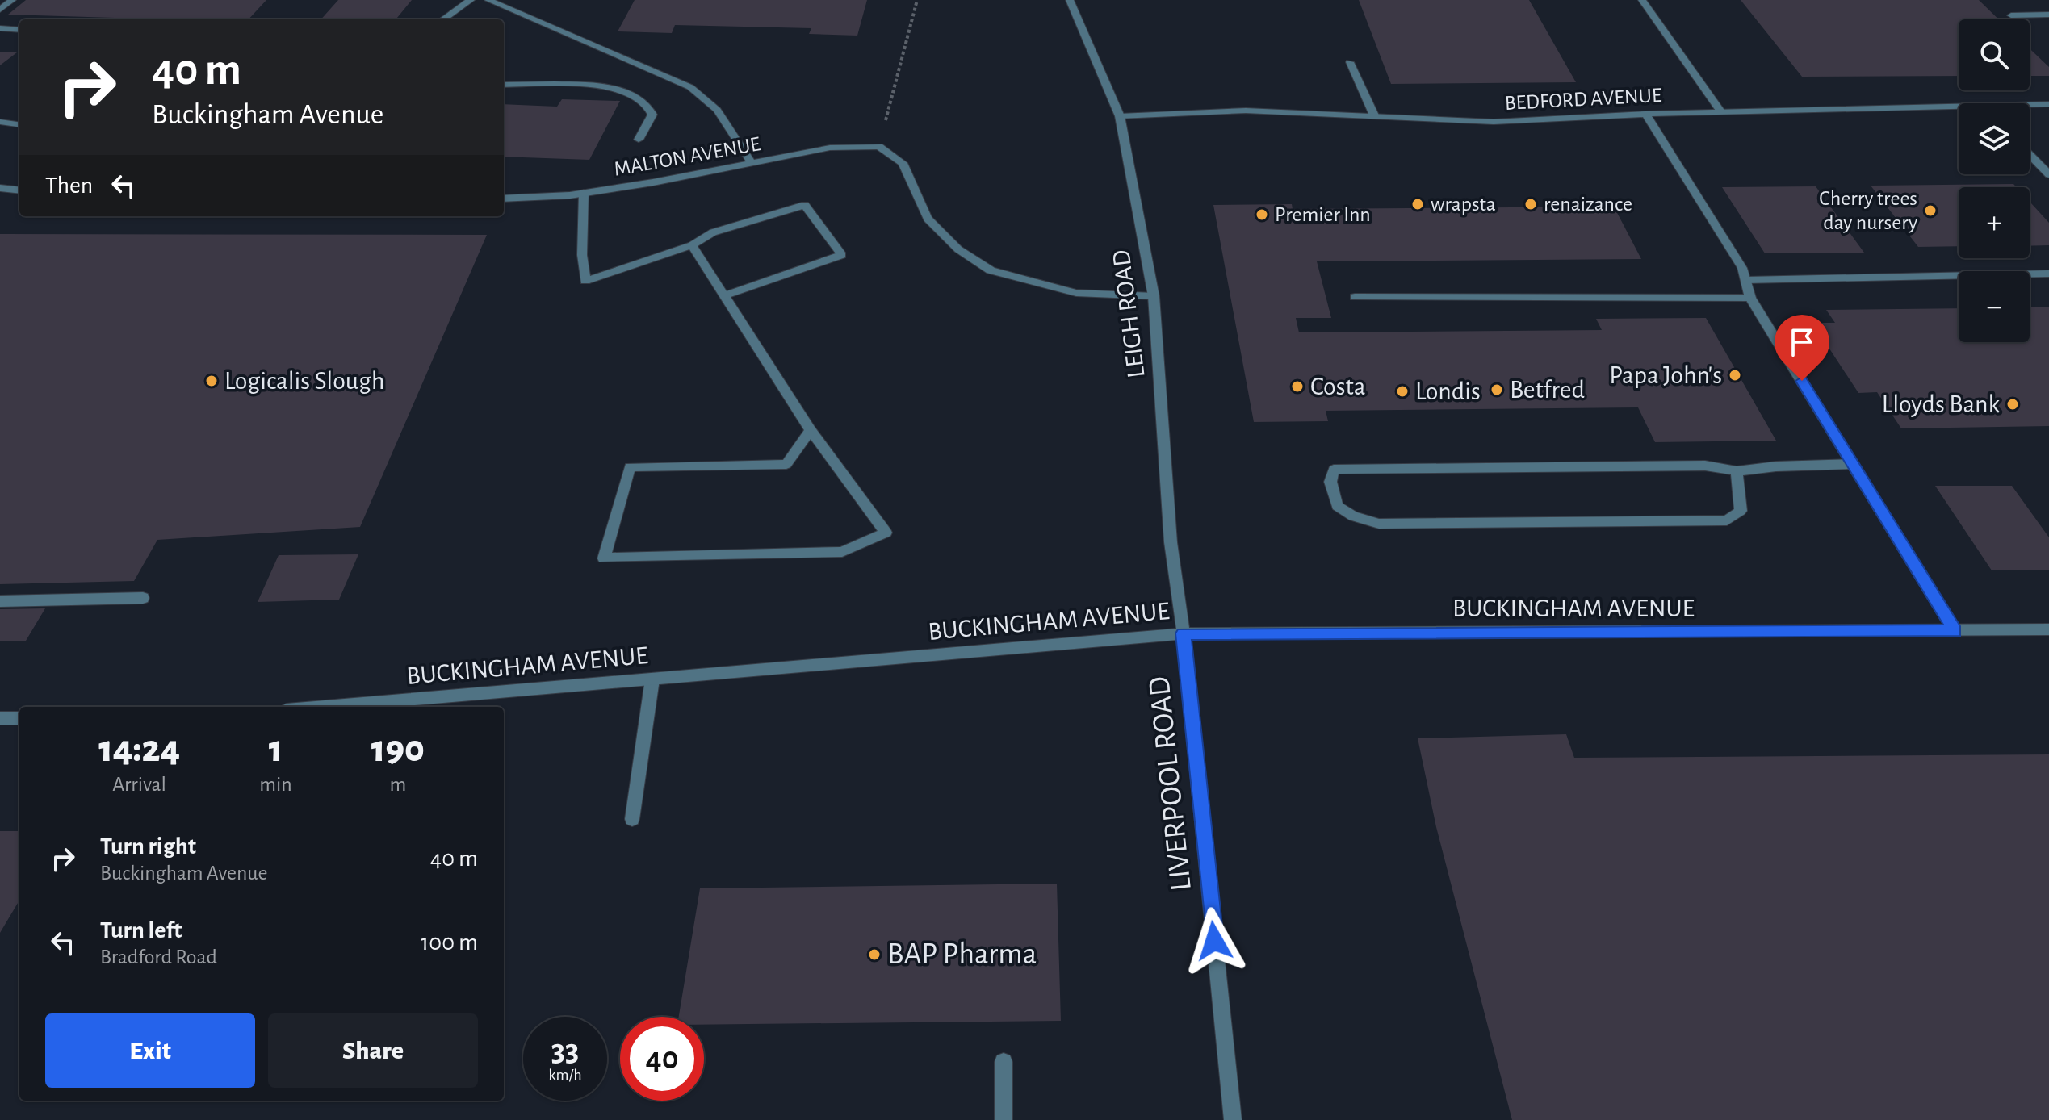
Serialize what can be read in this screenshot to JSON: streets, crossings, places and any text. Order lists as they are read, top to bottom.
{
  "streets": {
    "street": [
      "BEDFORD AVENUE",
      "MALTON AVENUE",
      "LEIGH ROAD",
      "BUCKINGHAM AVENUE",
      "LIVERPOOL ROAD"
    ]
  },
  "crossings": [
    ["BEDFORD AVENUE", "LEIGH ROAD"],
    ["LEIGH ROAD", "BUCKINGHAM AVENUE"],
    ["LEIGH ROAD", "LIVERPOOL ROAD"],
    ["BUCKINGHAM AVENUE", "LIVERPOOL ROAD"]
  ],
  "places": [
    "wrapsta",
    "renaizance",
    "Cherry trees day nursery",
    "Premier Inn",
    "Papa John's",
    "Logicalis Slough",
    "Costa",
    "Betfred",
    "Londis",
    "Lloyds Bank",
    "BAP Pharma"
  ],
  "page": {
    "map_buttons": ["+", "−"],
    "turn": ["40 m", "Buckingham Avenue"],
    "then": "Then",
    "eta": [
      "14:24",
      "Arrival",
      "1",
      "min",
      "190",
      "m"
    ],
    "list": [
      {
        "name": "Turn right",
        "note": "Buckingham Avenue",
        "value": "40 m"
      },
      {
        "name": "Turn left",
        "note": "Bradford Road",
        "value": "100 m"
      }
    ],
    "buttons": ["Exit", "Share"],
    "speed": "33 km/h",
    "limit": "40"
  }
}
